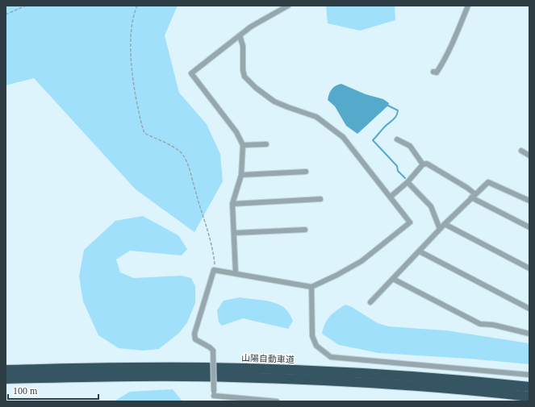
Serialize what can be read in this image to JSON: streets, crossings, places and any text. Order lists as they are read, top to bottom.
{
  "streets": {
    "highway": ["山陽自動車道"]
  },
  "scale_bar": "100 m"
}
